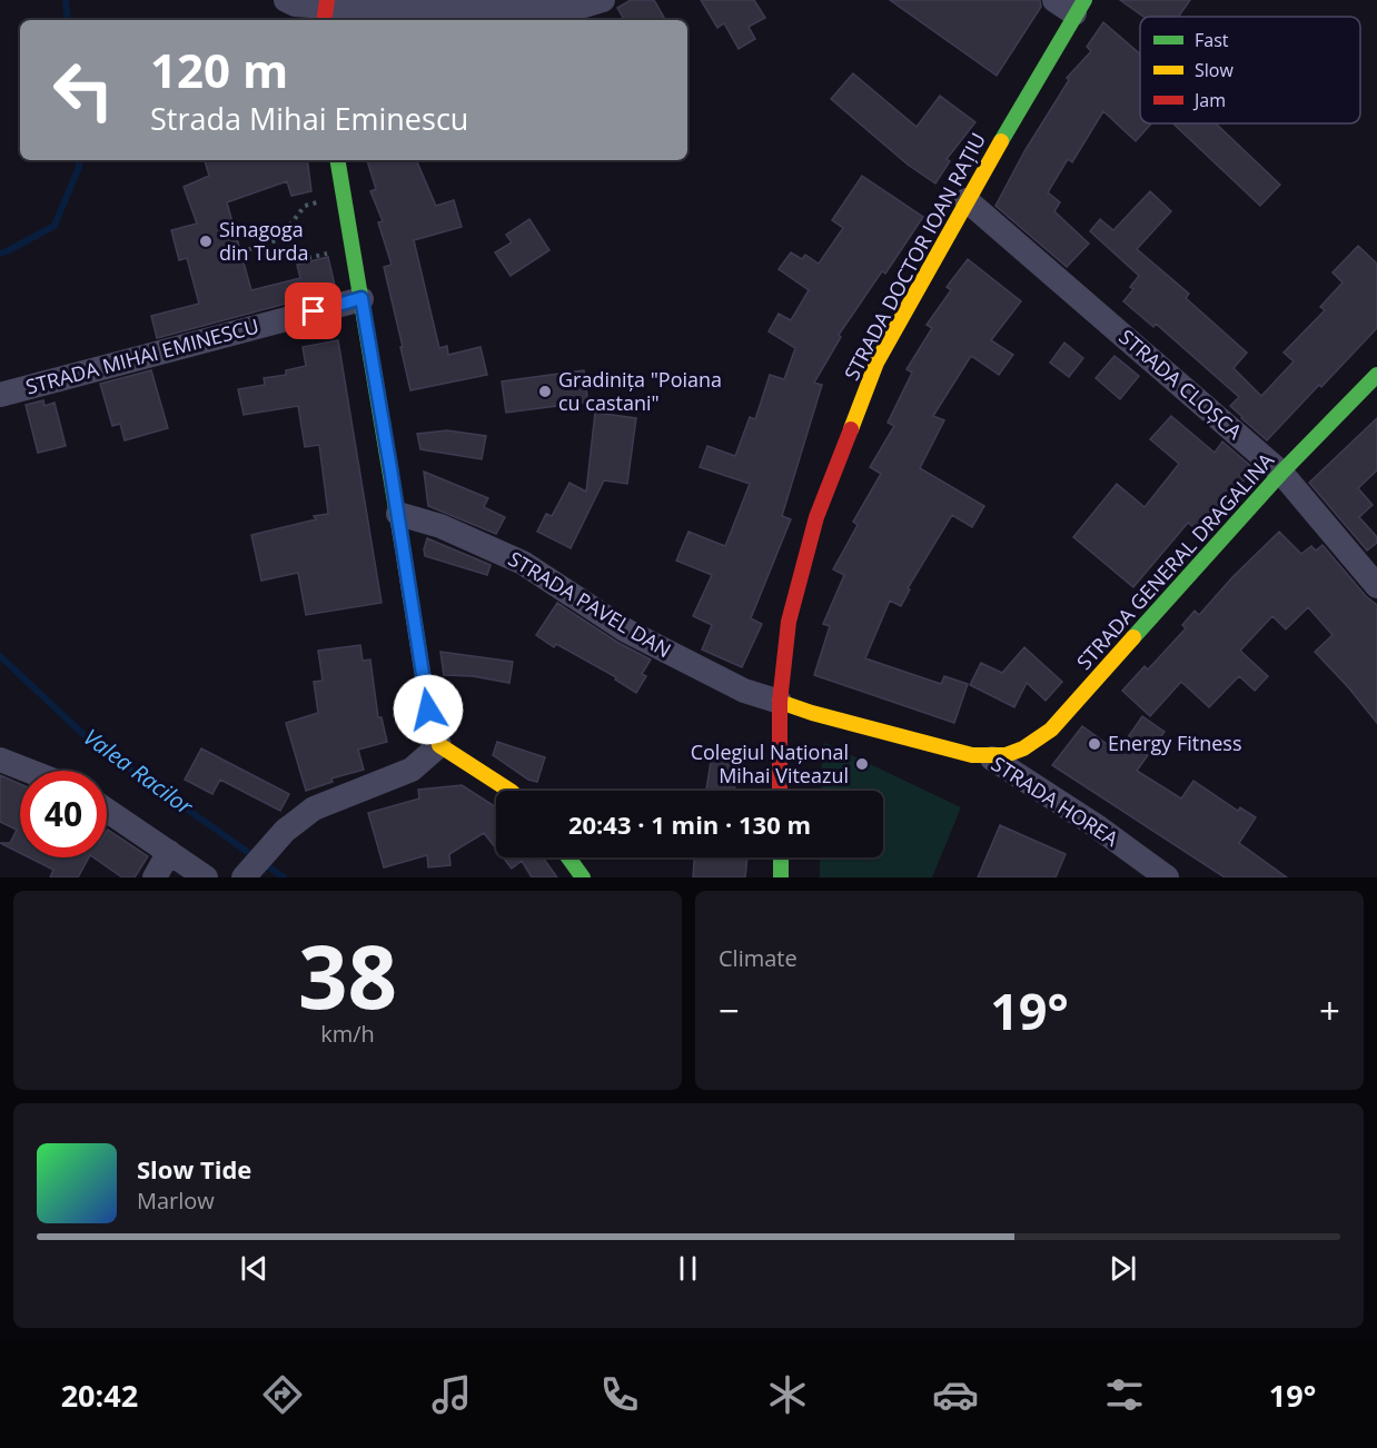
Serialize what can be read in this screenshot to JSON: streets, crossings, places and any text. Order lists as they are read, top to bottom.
{
  "streets": {
    "main road": ["STRADA DOCTOR IOAN RAȚIU", "STRADA GENERAL DRAGALINA", "STRADA HOREA"],
    "street": ["STRADA MIHAI EMINESCU", "STRADA CLOȘCA", "STRADA PAVEL DAN"]
  },
  "crossings": [
    ["STRADA DOCTOR IOAN RAȚIU", "STRADA CLOȘCA"],
    ["STRADA DOCTOR IOAN RAȚIU", "STRADA PAVEL DAN"],
    ["STRADA DOCTOR IOAN RAȚIU", "STRADA HOREA"],
    ["STRADA CLOȘCA", "STRADA GENERAL DRAGALINA"],
    ["STRADA GENERAL DRAGALINA", "STRADA HOREA"],
    ["STRADA PAVEL DAN", "STRADA HOREA"]
  ],
  "water": ["Valea Racilor"],
  "places": [
    "Sinagoga din Turda",
    "Gradinița \"Poiana cu castani\"",
    "Energy Fitness",
    "Colegiul Național Mihai Viteazul"
  ],
  "legend": ["Fast", "Slow", "Jam"],
  "page": {
    "turn": ["120 m", "Strada Mihai Eminescu"],
    "limit": "40",
    "trip": "20:43 · 1 min · 130 m",
    "tile": [
      ["38", "km/h"],
      "Climate"
    ],
    "heat": ["−", "19°", "+"],
    "song": ["Slow Tide", "Marlow"],
    "tabs": ["20:42", "19°"]
  }
}
